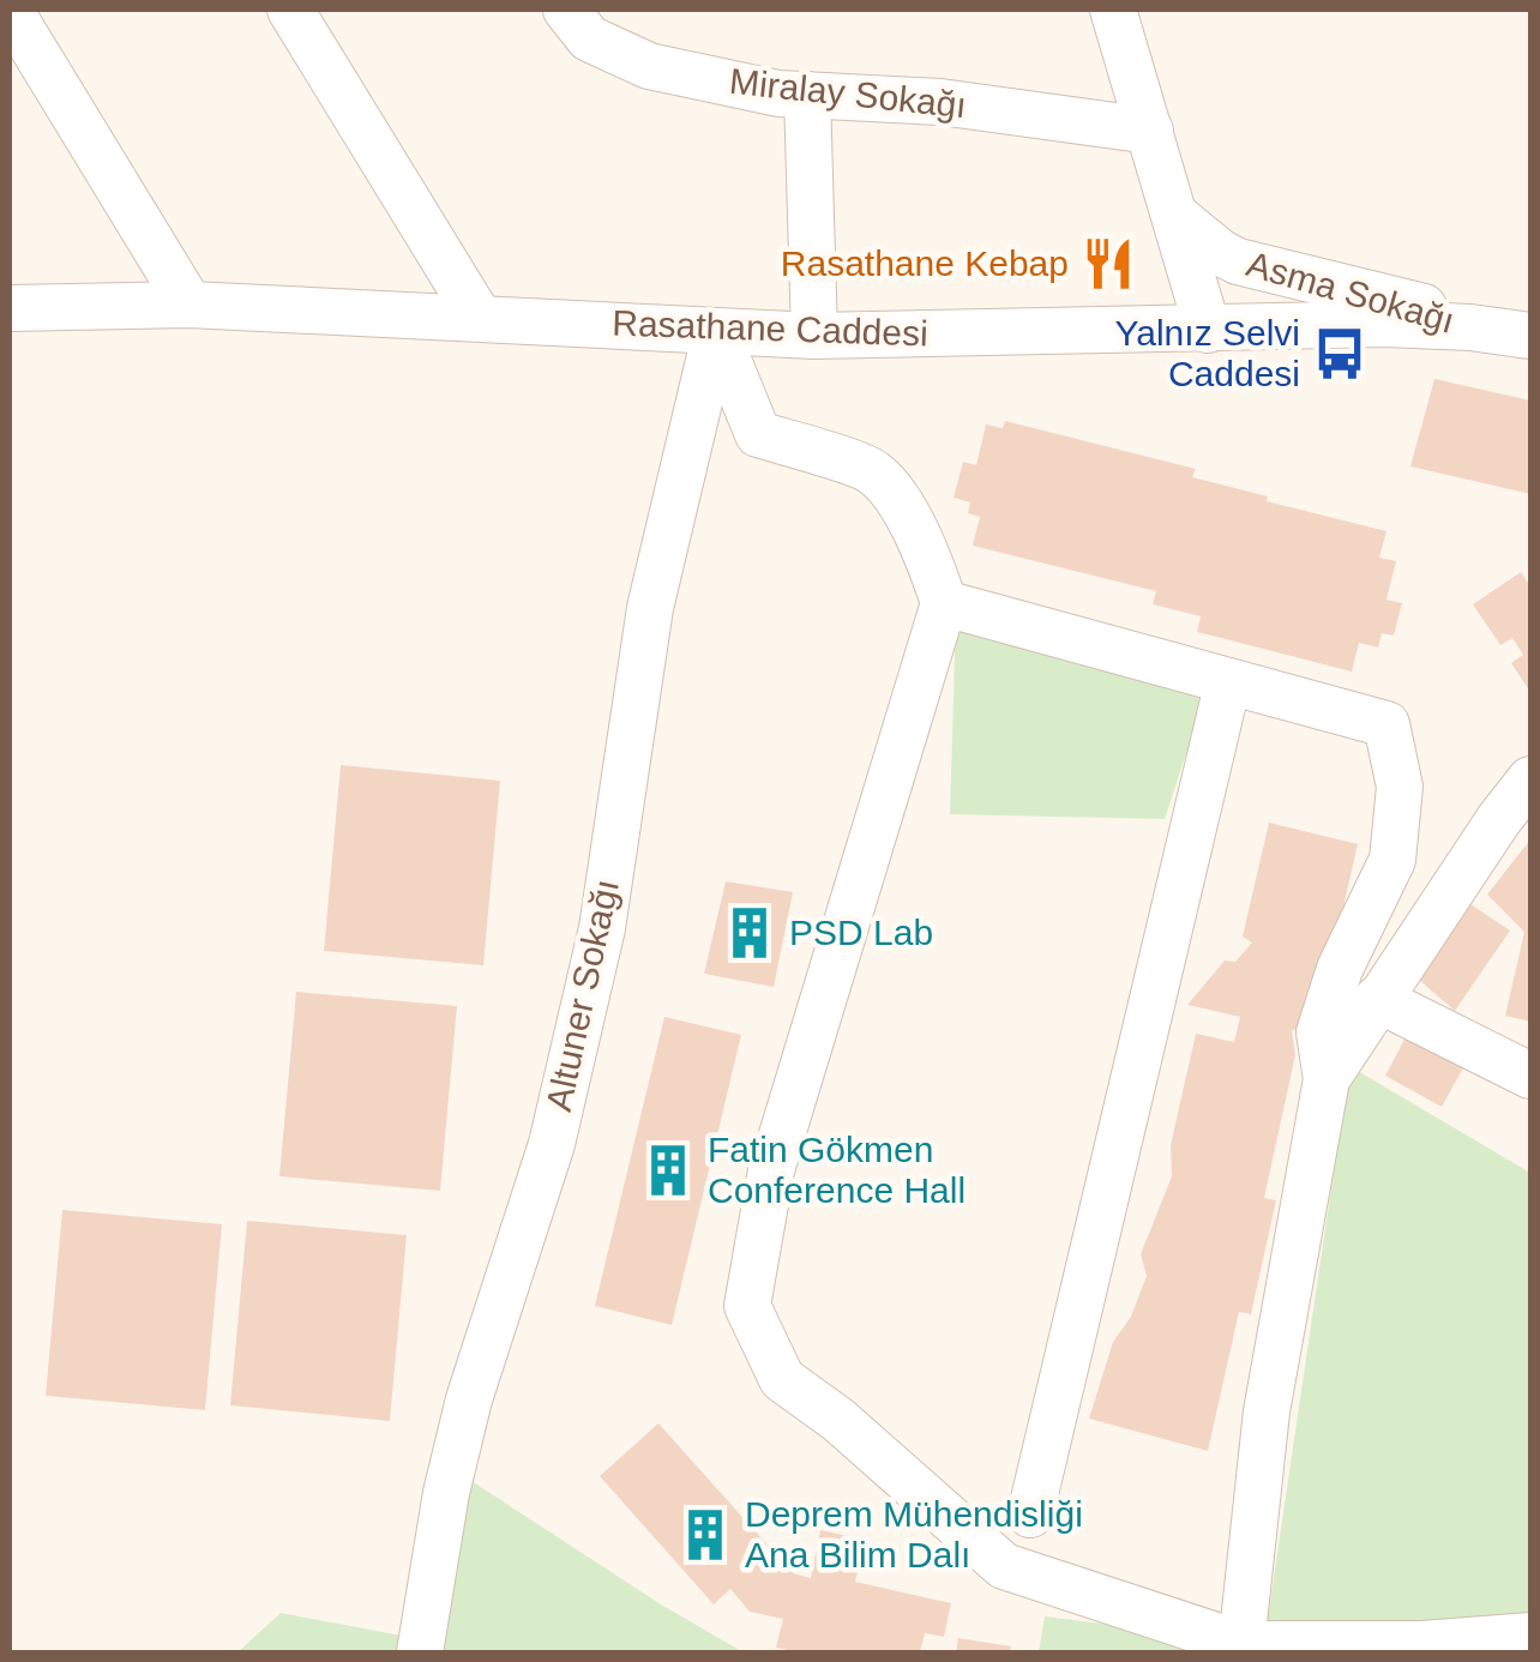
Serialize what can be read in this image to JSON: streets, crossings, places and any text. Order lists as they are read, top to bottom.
{
  "streets": {
    "street": [
      "Miralay Sokağı",
      "Asma Sokağı",
      "Rasathane Caddesi",
      "Altuner Sokağı"
    ]
  },
  "crossings": [
    ["Miralay Sokağı", "Asma Sokağı"],
    ["Asma Sokağı", "Rasathane Caddesi"],
    ["Rasathane Caddesi", "Altuner Sokağı"]
  ],
  "places": {
    "restaurant": ["Rasathane Kebap"],
    "bus stop": ["Yalnız Selvi Caddesi"],
    "building": ["PSD Lab", "Fatin Gökmen Conference Hall", "Deprem Mühendisliği Ana Bilim Dalı"]
  }
}
